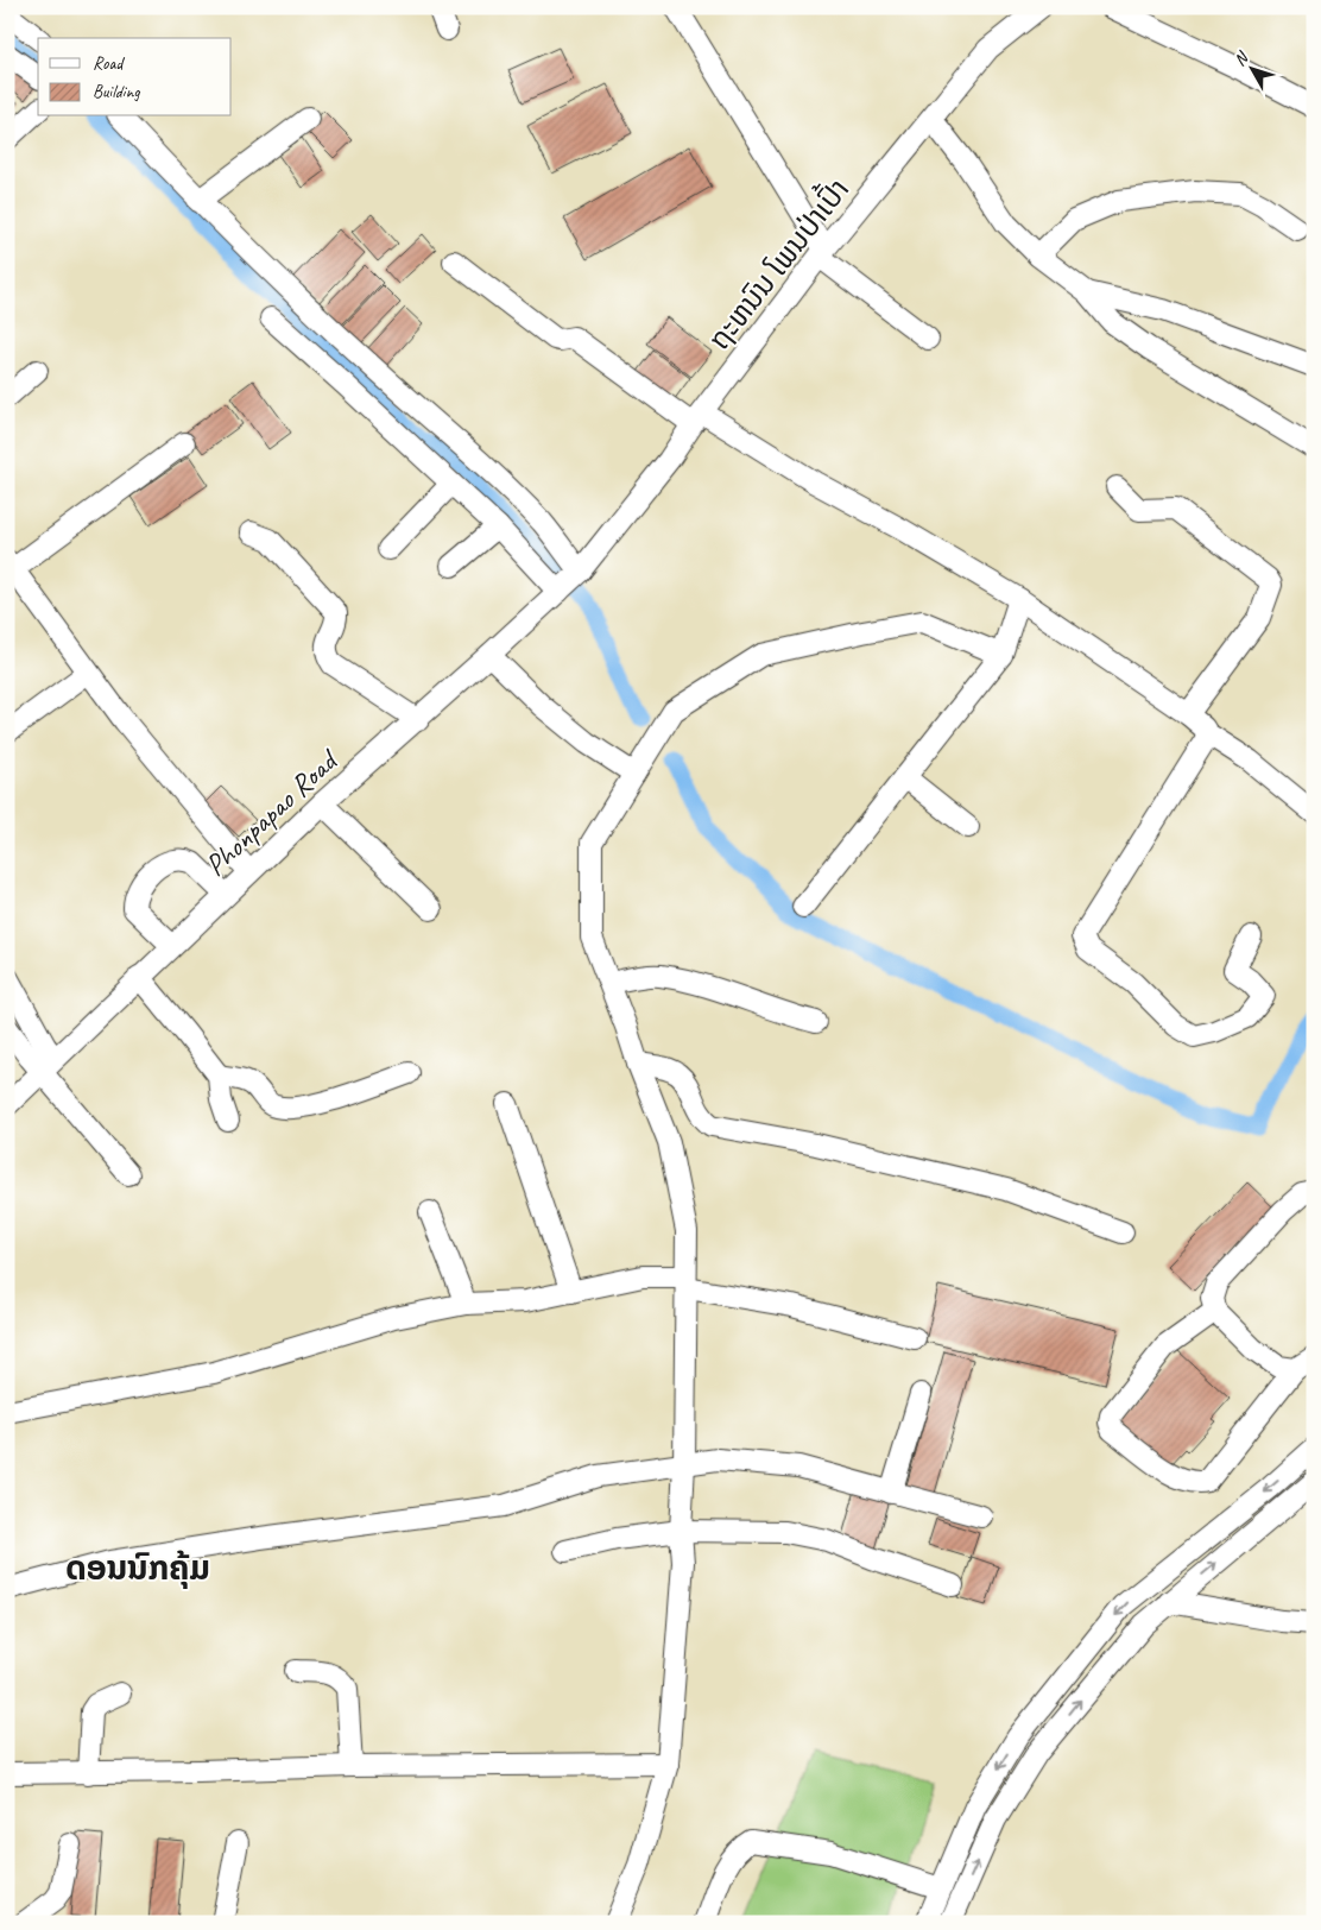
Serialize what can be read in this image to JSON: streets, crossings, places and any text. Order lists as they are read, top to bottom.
{
  "streets": {
    "street": ["ຖະຫນົນ ໂພນປ່າເປົ້າ", "Phonpapao Road"]
  },
  "crossings": [
    ["ຖະຫນົນ ໂພນປ່າເປົ້າ", "Phonpapao Road"]
  ],
  "districts": ["ດອນນົກຄຸ້ມ"],
  "legend": ["Road", "Building"],
  "north": "top left"
}
